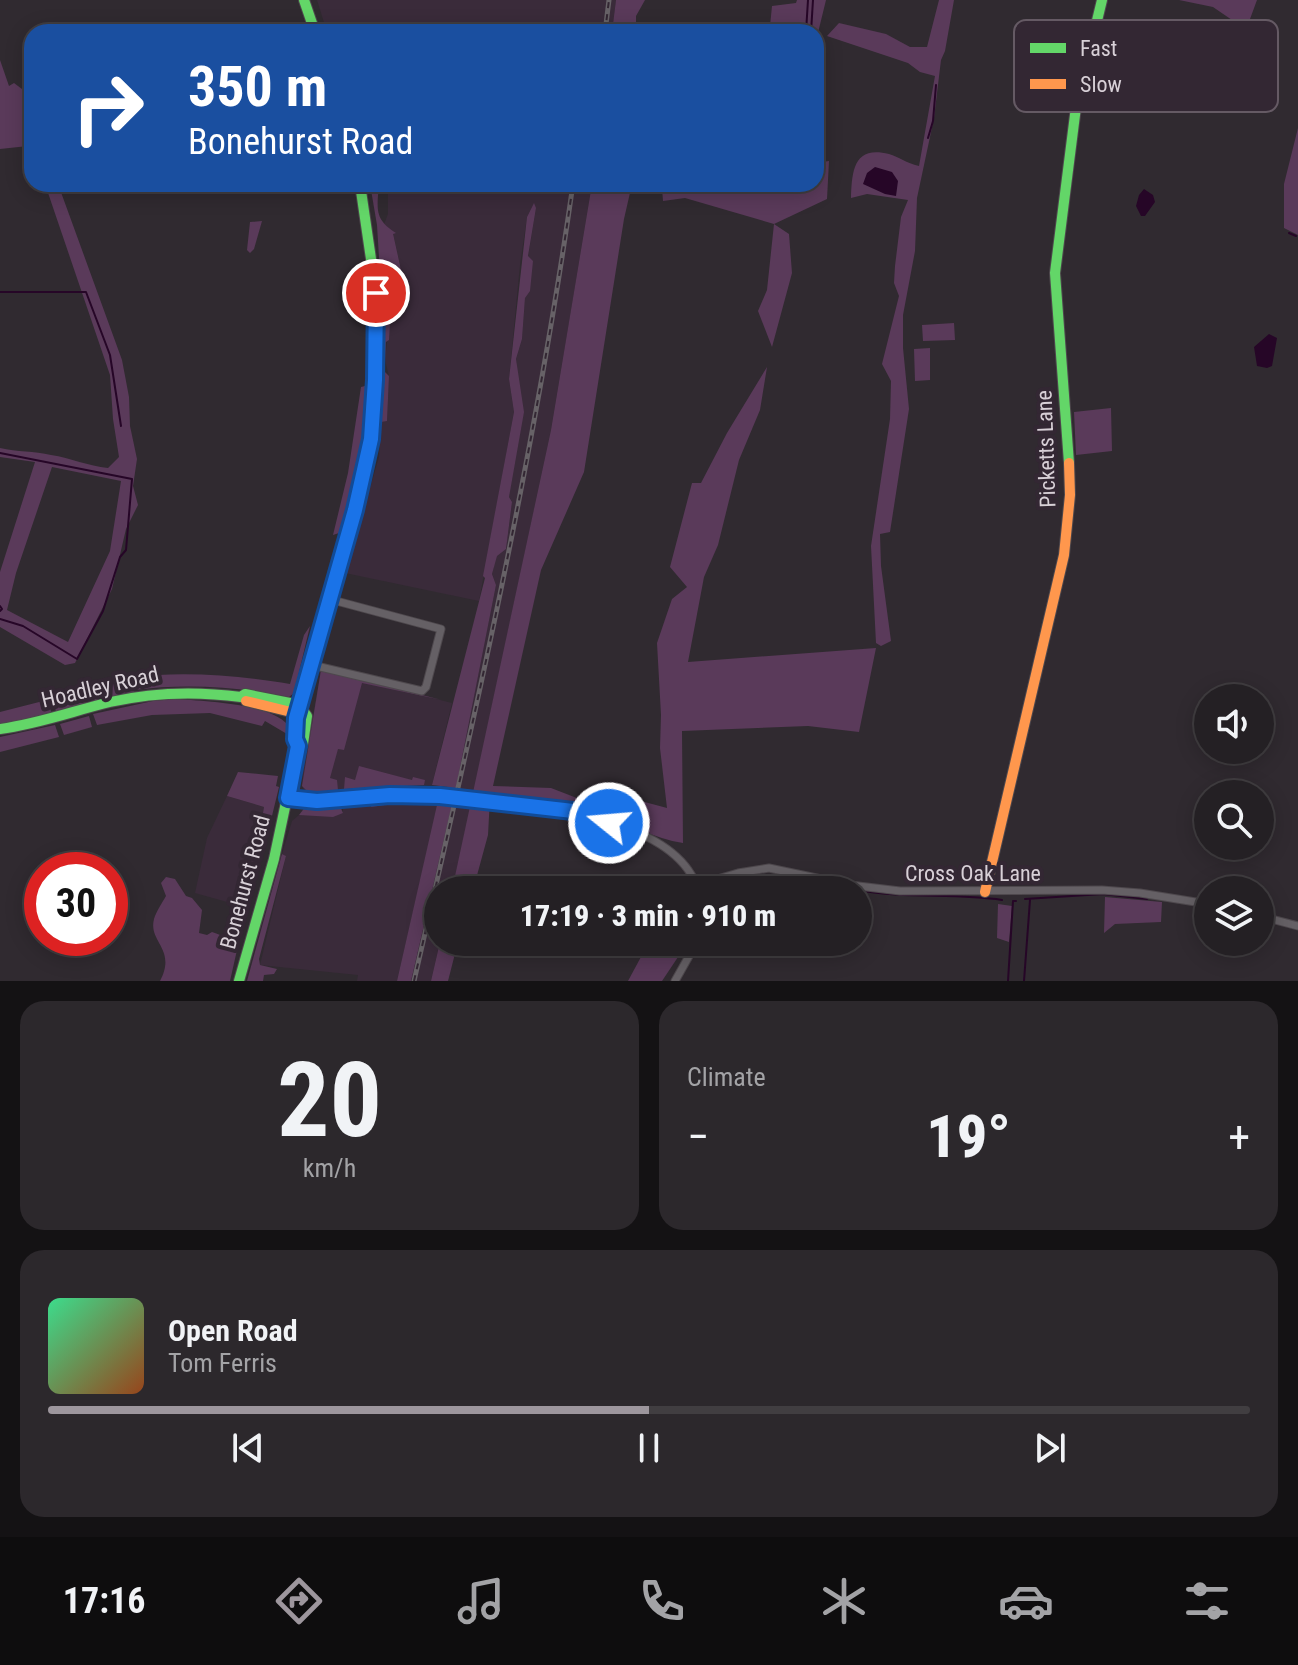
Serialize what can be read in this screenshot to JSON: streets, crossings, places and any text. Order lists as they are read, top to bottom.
{
  "streets": {
    "street": [
      "Picketts Lane",
      "Hoadley Road",
      "Cross Oak Lane",
      "Bonehurst Road"
    ]
  },
  "crossings": [
    ["Picketts Lane", "Cross Oak Lane"],
    ["Hoadley Road", "Bonehurst Road"],
    ["Cross Oak Lane", "Bonehurst Road"]
  ],
  "legend": ["Fast", "Slow"],
  "page": {
    "turn": ["350 m", "Bonehurst Road"],
    "limit": "30",
    "trip": "17:19 · 3 min · 910 m",
    "tile": [
      ["20", "km/h"],
      "Climate"
    ],
    "heat": ["−", "19°", "+"],
    "song": ["Open Road", "Tom Ferris"],
    "tabs": "17:16"
  }
}
